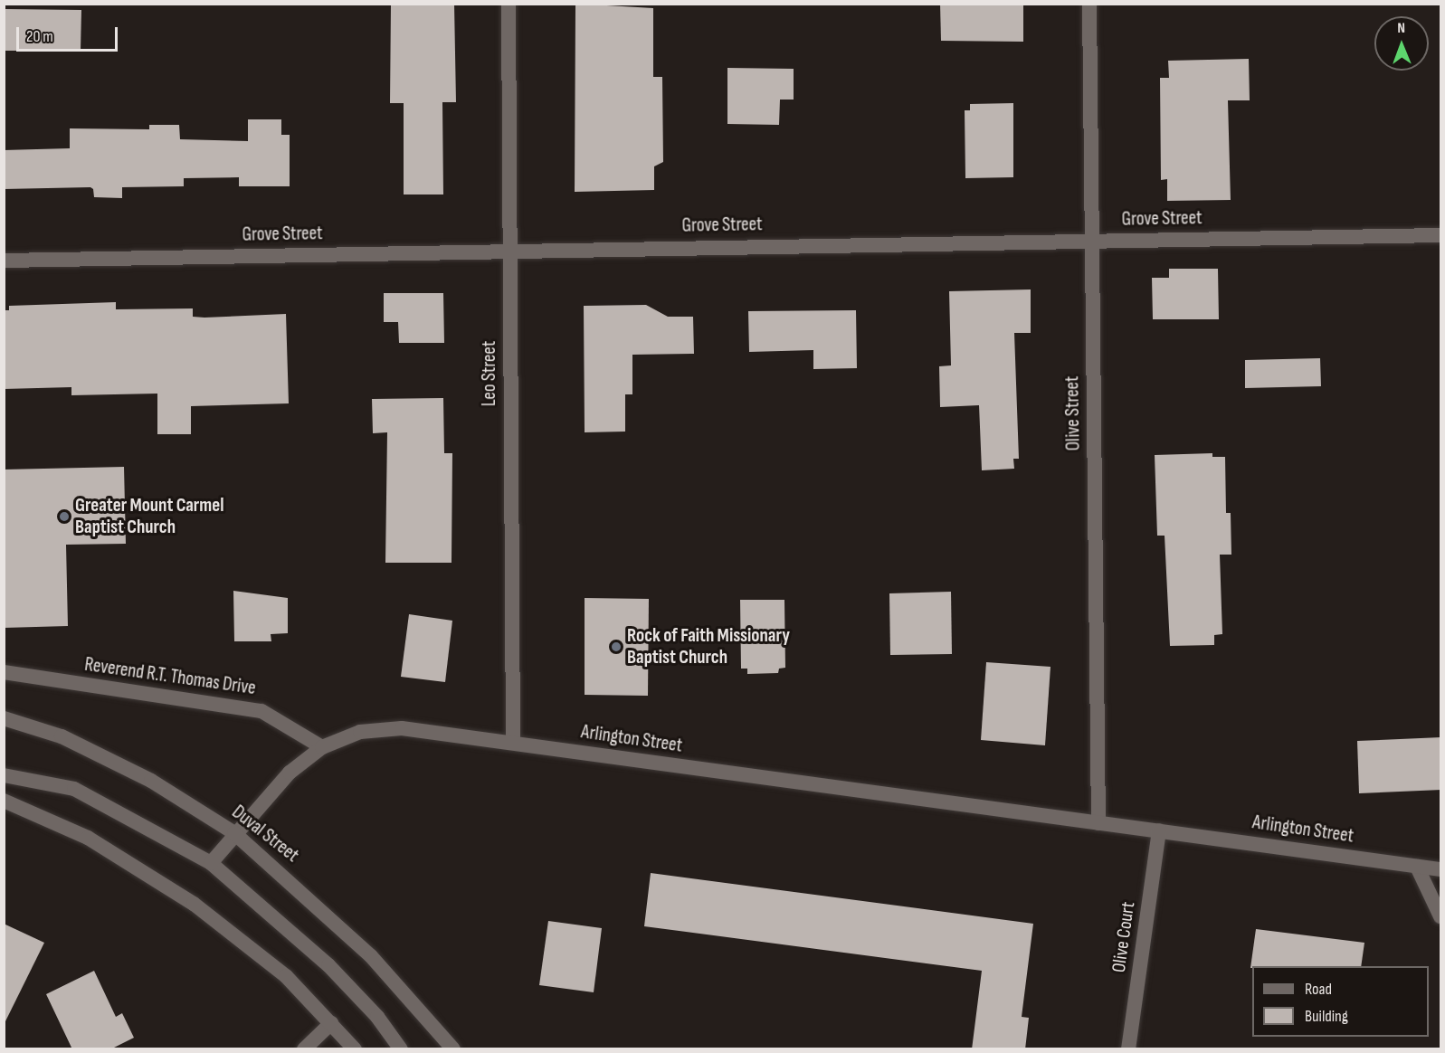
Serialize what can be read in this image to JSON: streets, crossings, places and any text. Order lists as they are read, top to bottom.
{
  "streets": {
    "street": [
      "Grove Street",
      "Leo Street",
      "Olive Street",
      "Reverend R.T. Thomas Drive",
      "Arlington Street",
      "Duval Street",
      "Olive Court"
    ]
  },
  "crossings": [
    ["Grove Street", "Leo Street"],
    ["Grove Street", "Olive Street"],
    ["Leo Street", "Arlington Street"],
    ["Olive Street", "Arlington Street"],
    ["Reverend R.T. Thomas Drive", "Arlington Street"],
    ["Arlington Street", "Duval Street"],
    ["Arlington Street", "Olive Court"]
  ],
  "places": ["Greater Mount Carmel Baptist Church", "Rock of Faith Missionary Baptist Church"],
  "legend": ["Road", "Building"],
  "scale_bar": "20 m",
  "north": "top"
}
